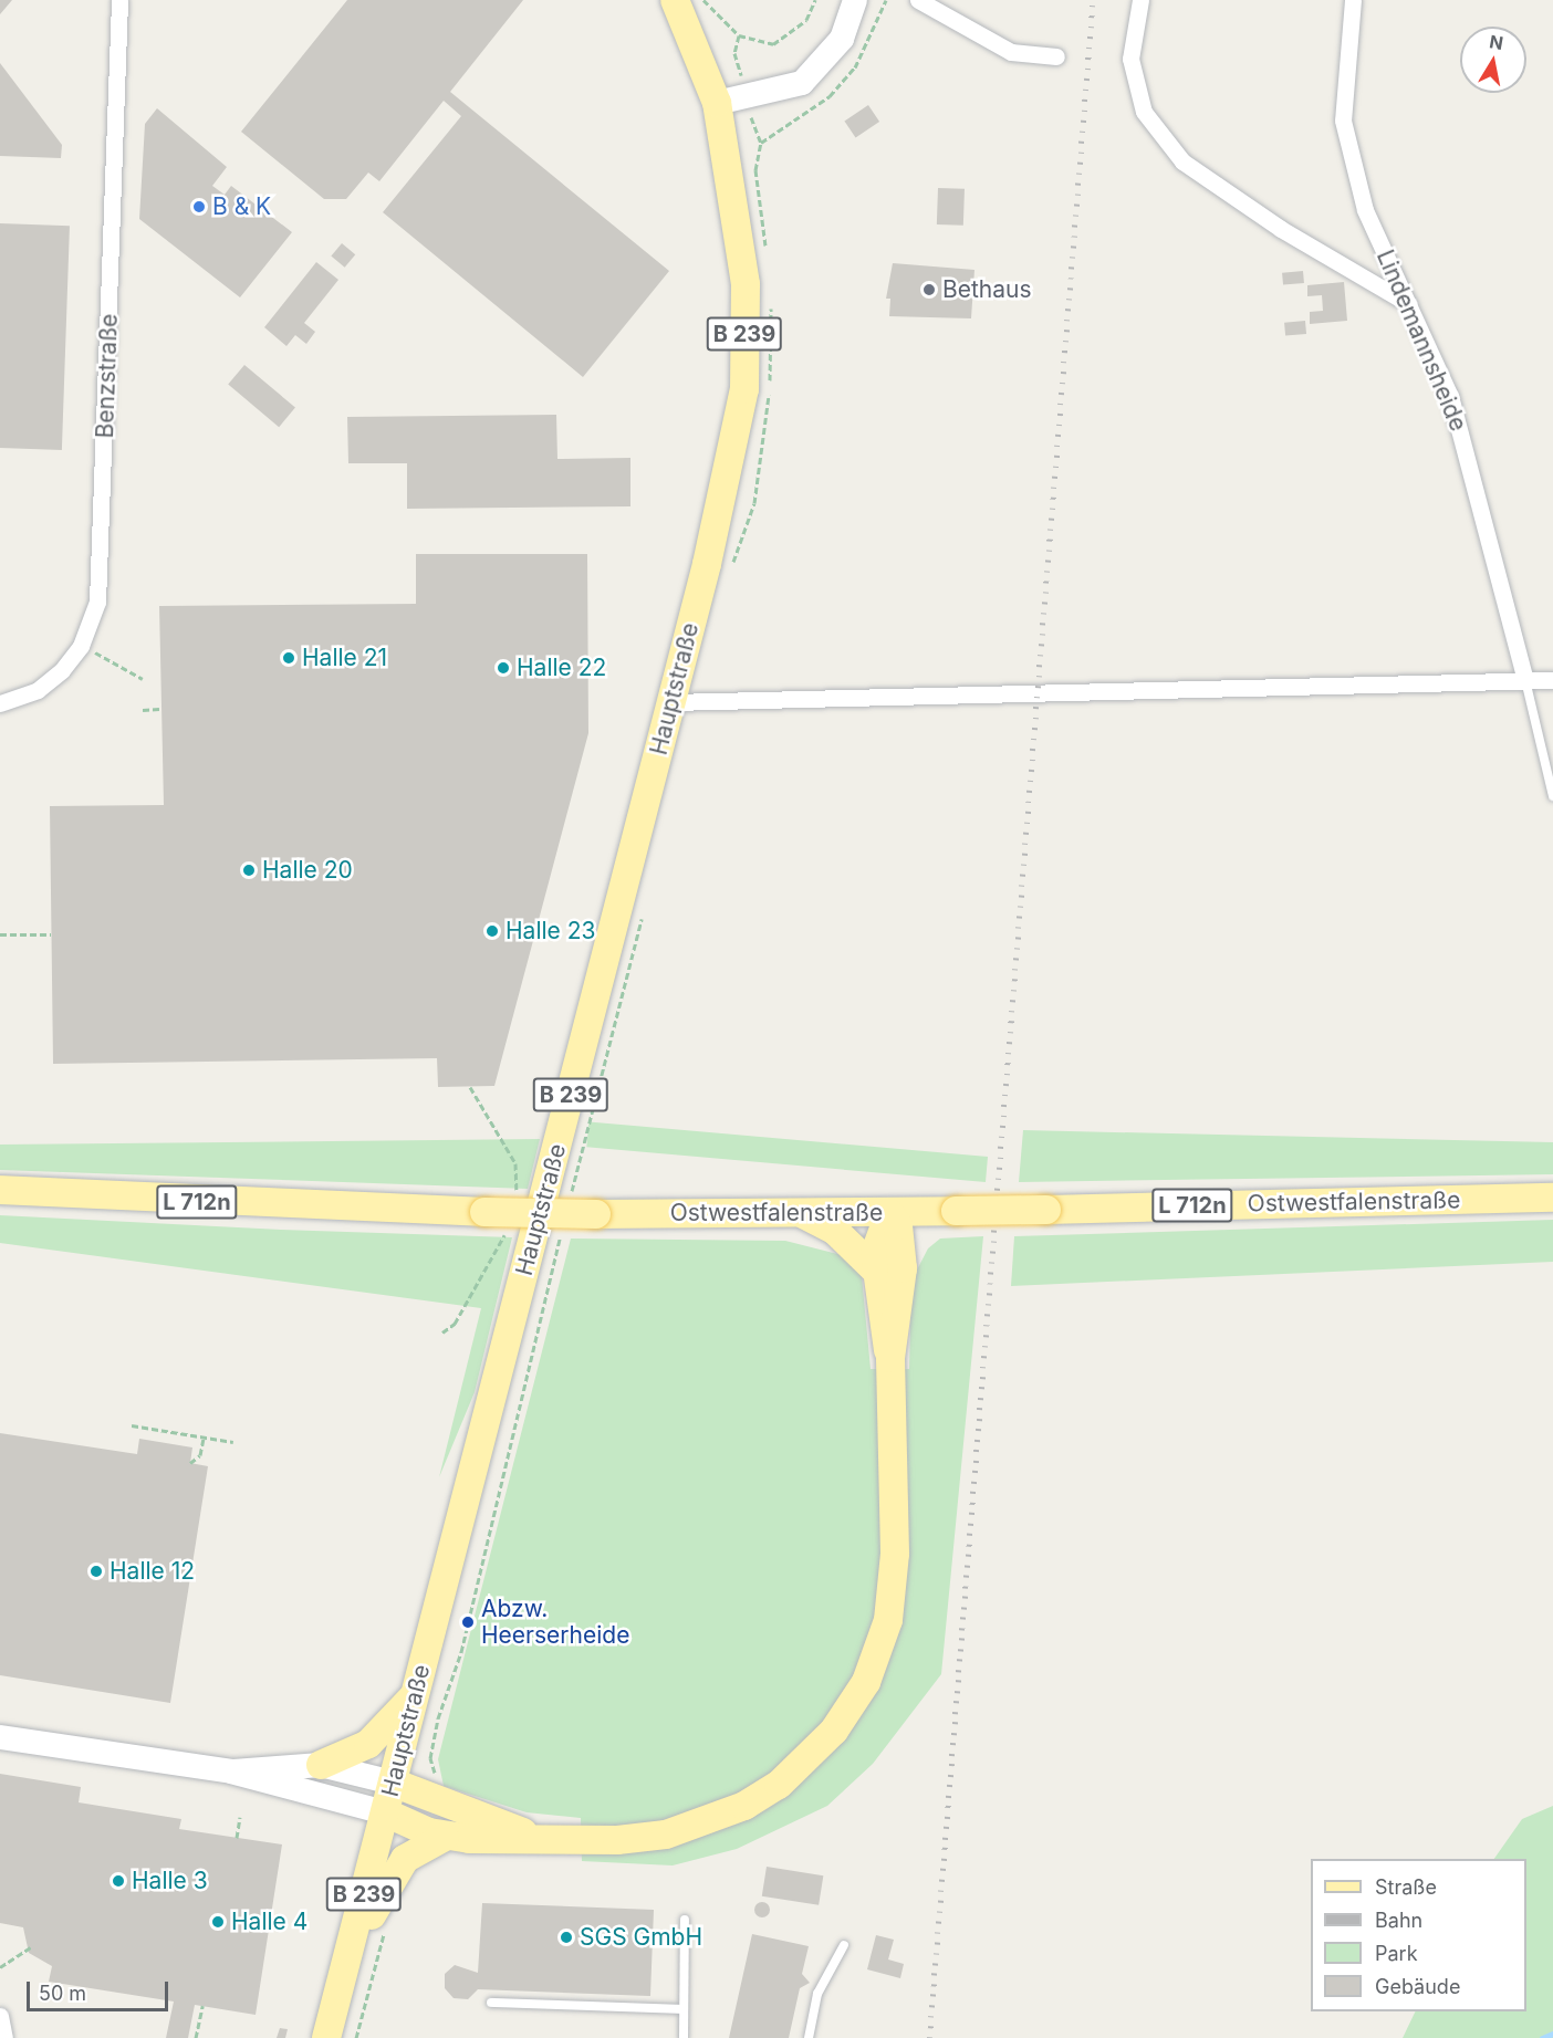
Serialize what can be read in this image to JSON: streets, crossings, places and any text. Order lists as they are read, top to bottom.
{
  "streets": {
    "main road": [
      "B 239",
      "Hauptstraße",
      "L 712n",
      "Ostwestfalenstraße"
    ],
    "street": ["Lindemannsheide", "Benzstraße"]
  },
  "crossings": [
    ["B 239", "Hauptstraße"]
  ],
  "places": [
    "B & K",
    "Bethaus",
    "Halle 21",
    "Halle 22",
    "Halle 20",
    "Halle 23",
    "Halle 12",
    "Abzw. Heerserheide",
    "Halle 3",
    "Halle 4",
    "SGS GmbH"
  ],
  "legend": [
    "Straße",
    "Bahn",
    "Park",
    "Gebäude"
  ],
  "scale_bar": "50 m",
  "north": "top"
}
